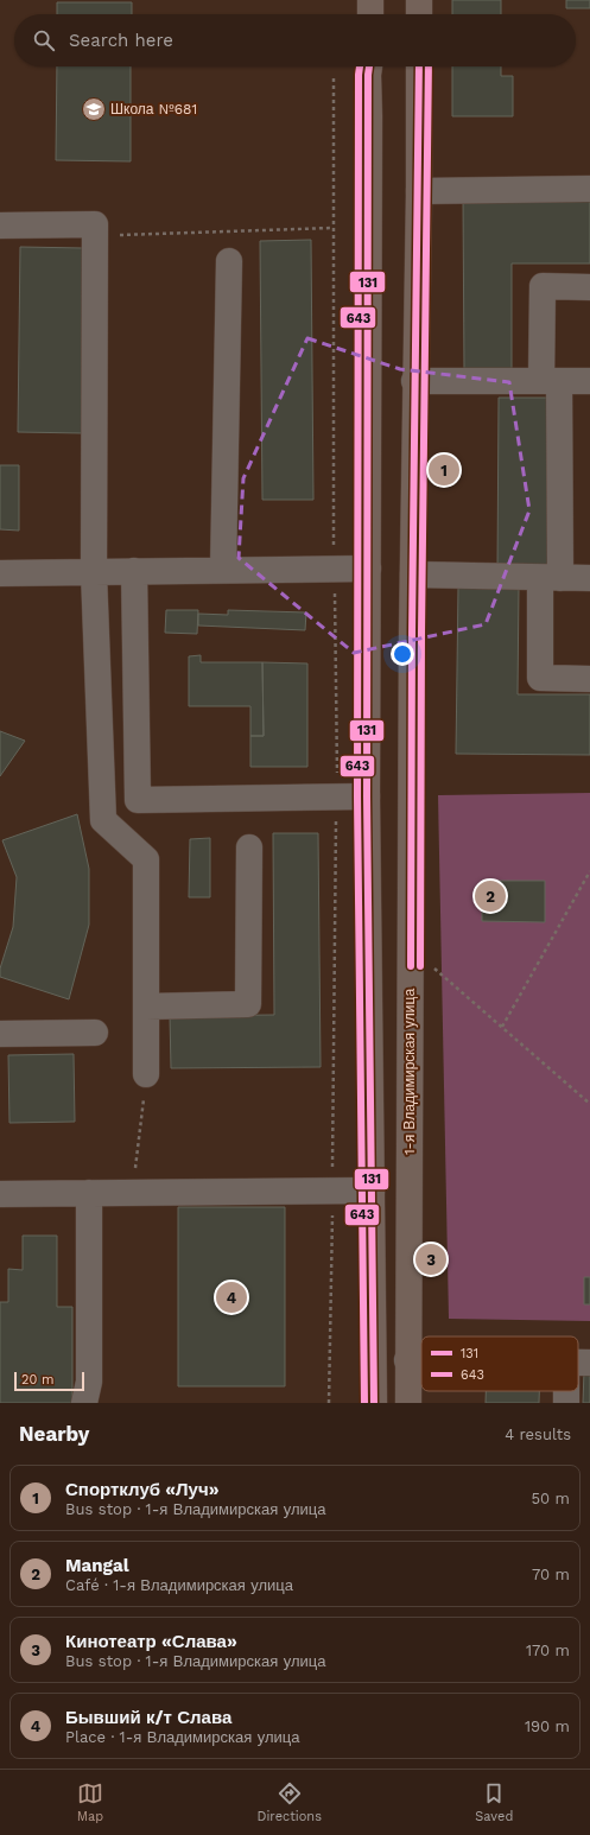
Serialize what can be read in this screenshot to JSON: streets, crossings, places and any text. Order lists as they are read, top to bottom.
{
  "streets": {
    "main road": ["1-я Владимирская улица"]
  },
  "places": {
    "school or university": ["Школа №681"]
  },
  "lines": ["transit line 131", "transit line 643"],
  "legend": ["131", "643"],
  "scale_bar": "20 m",
  "page": {
    "search": "Search here",
    "pins": [
      "1",
      "2",
      "3",
      "4"
    ],
    "scale": "20 m",
    "heading": ["Nearby", "4 results"],
    "list": [
      {
        "mark": "1",
        "name": "Спортклуб «Луч»",
        "note": "Bus stop · 1-я Владимирская улица",
        "value": "50 m"
      },
      {
        "mark": "2",
        "name": "Mangal",
        "note": "Café · 1-я Владимирская улица",
        "value": "70 m"
      },
      {
        "mark": "3",
        "name": "Кинотеатр «Слава»",
        "note": "Bus stop · 1-я Владимирская улица",
        "value": "170 m"
      },
      {
        "mark": "4",
        "name": "Бывший к/т Слава",
        "note": "Place · 1-я Владимирская улица",
        "value": "190 m"
      }
    ],
    "nav": ["Map", "Directions", "Saved"]
  }
}
